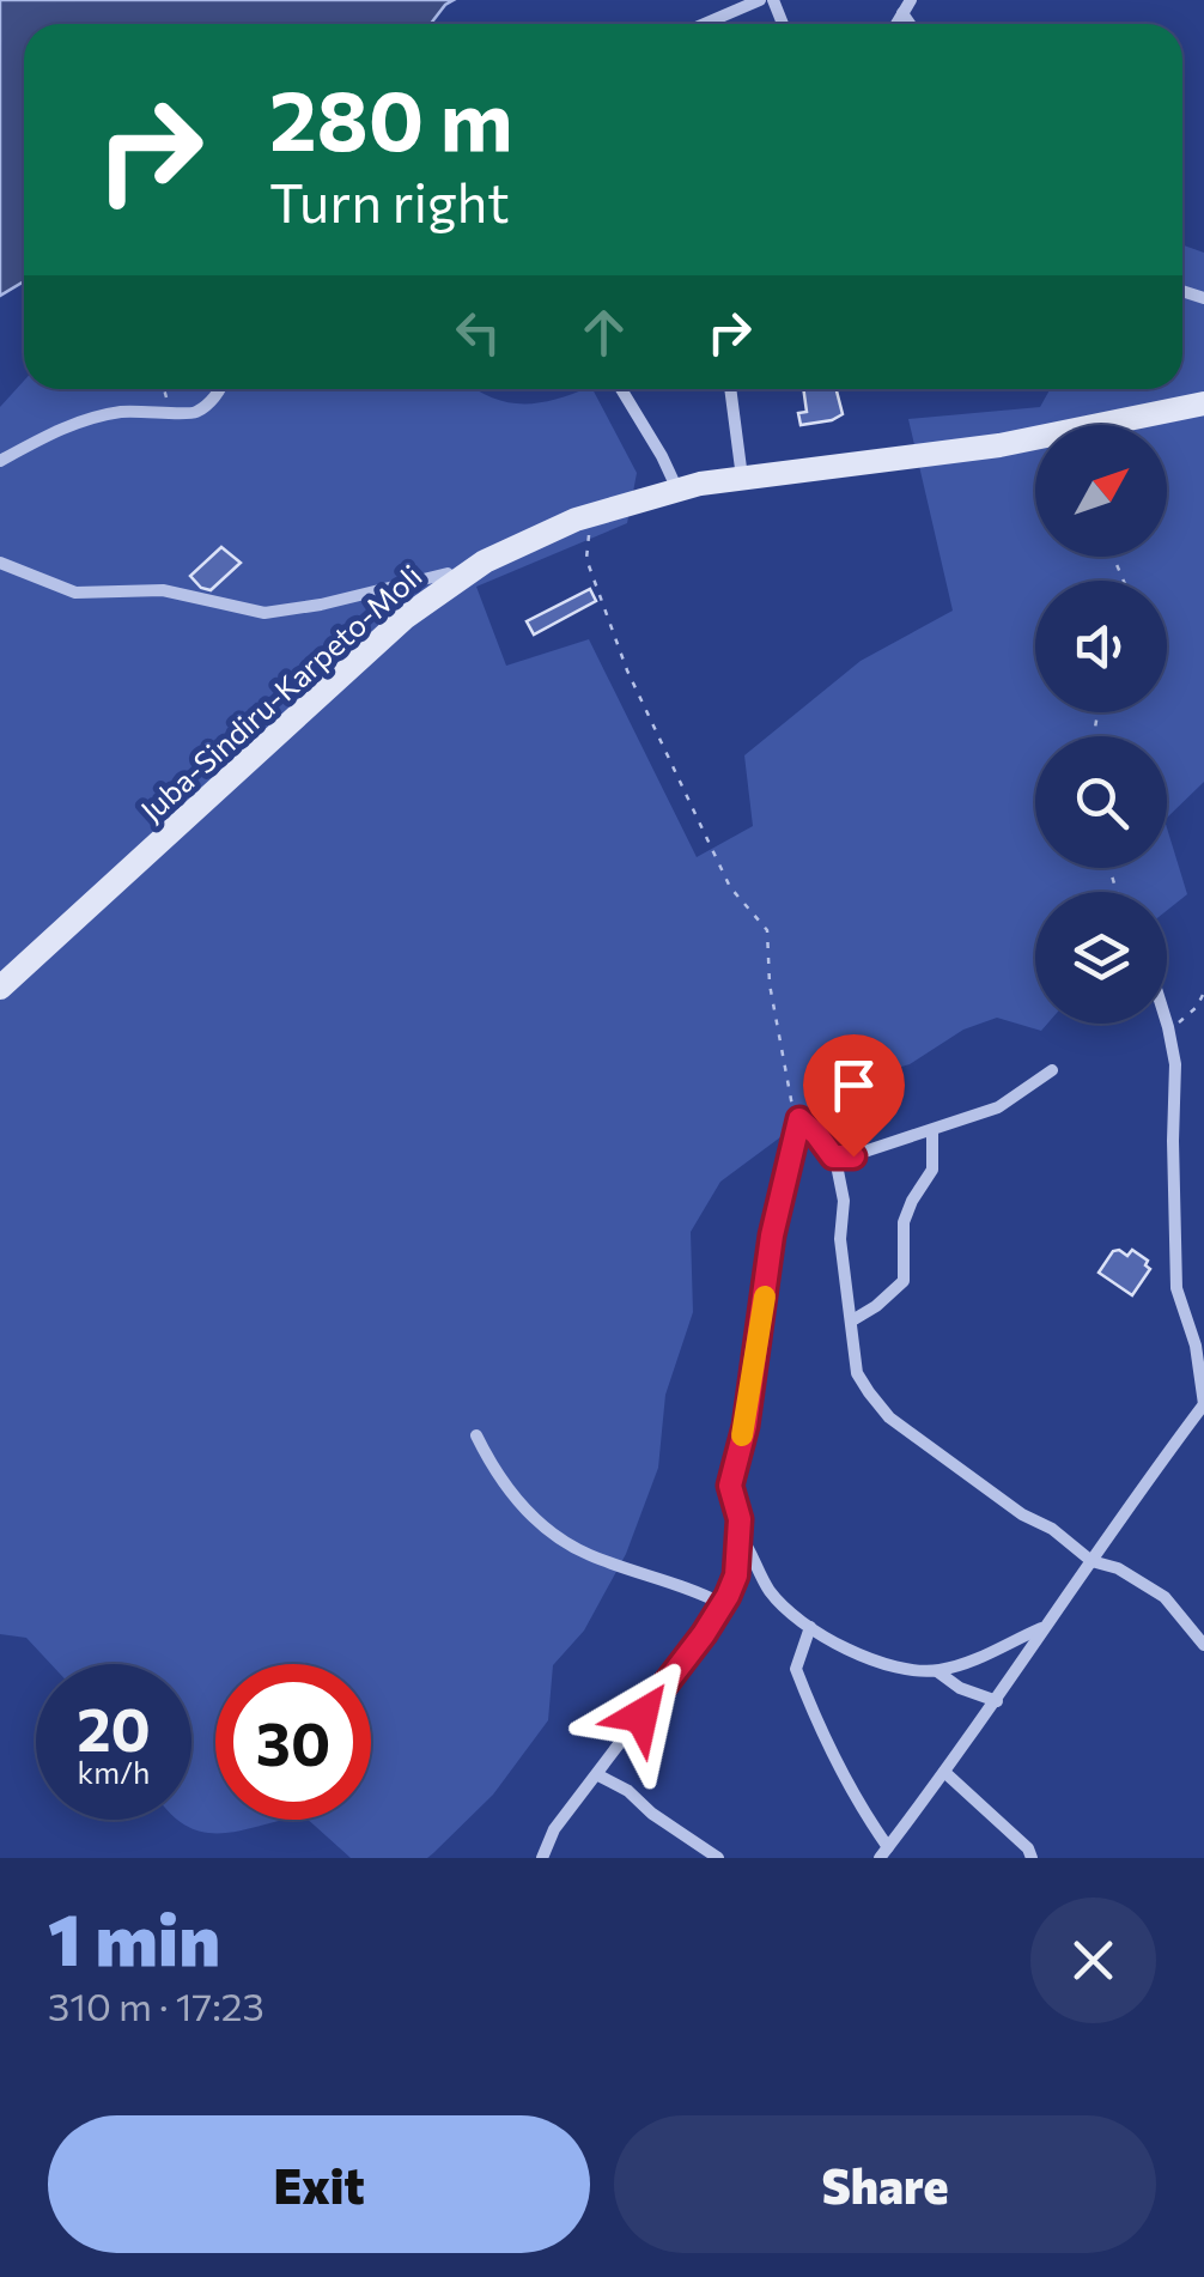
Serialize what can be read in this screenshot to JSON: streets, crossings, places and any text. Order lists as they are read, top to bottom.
{
  "streets": {
    "main road": ["Juba-Sindiru-Karpeto-Moli"]
  },
  "north": "top right",
  "page": {
    "turn": ["280 m", "Turn right"],
    "speed": "20 km/h",
    "limit": "30",
    "heading": ["1 min", "310 m · 17:23"],
    "buttons": ["Exit", "Share"]
  }
}
